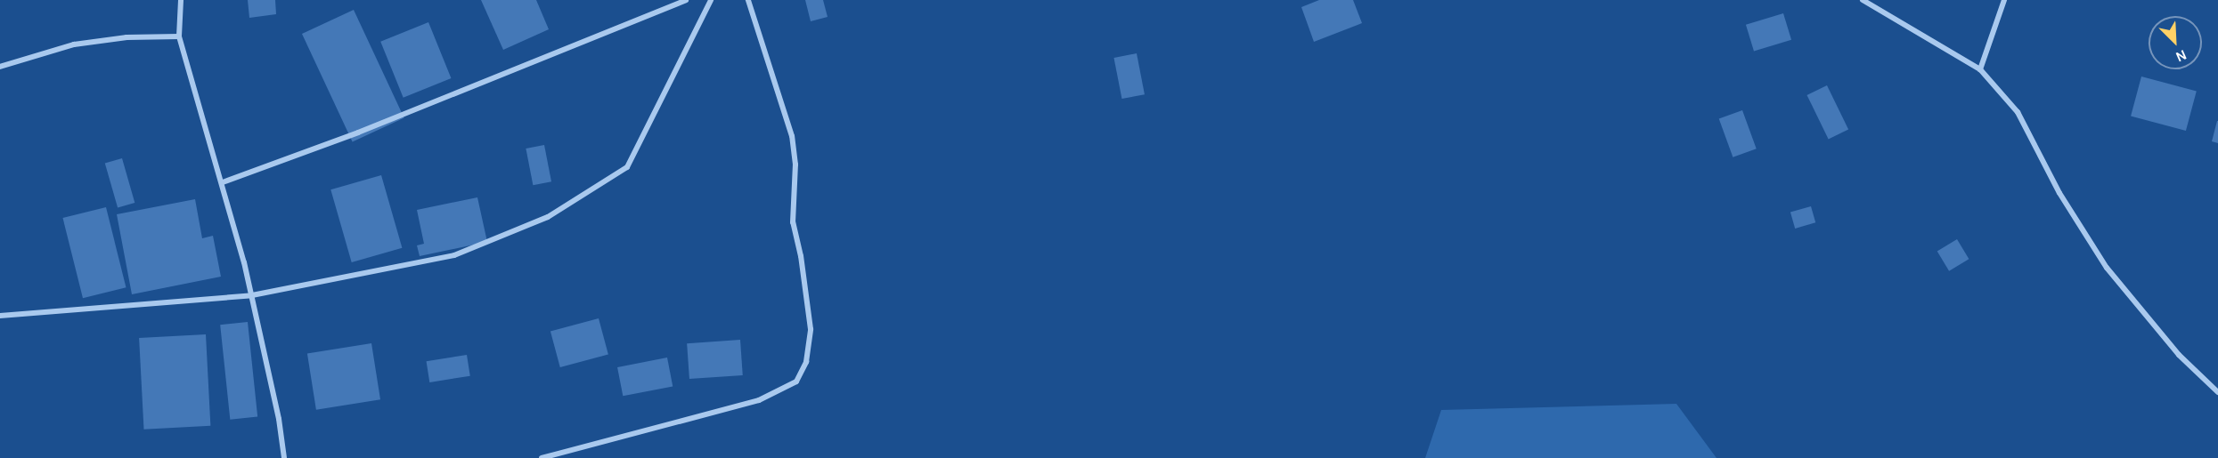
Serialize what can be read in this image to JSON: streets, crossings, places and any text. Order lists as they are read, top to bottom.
{
  "north": "bottom right"
}
